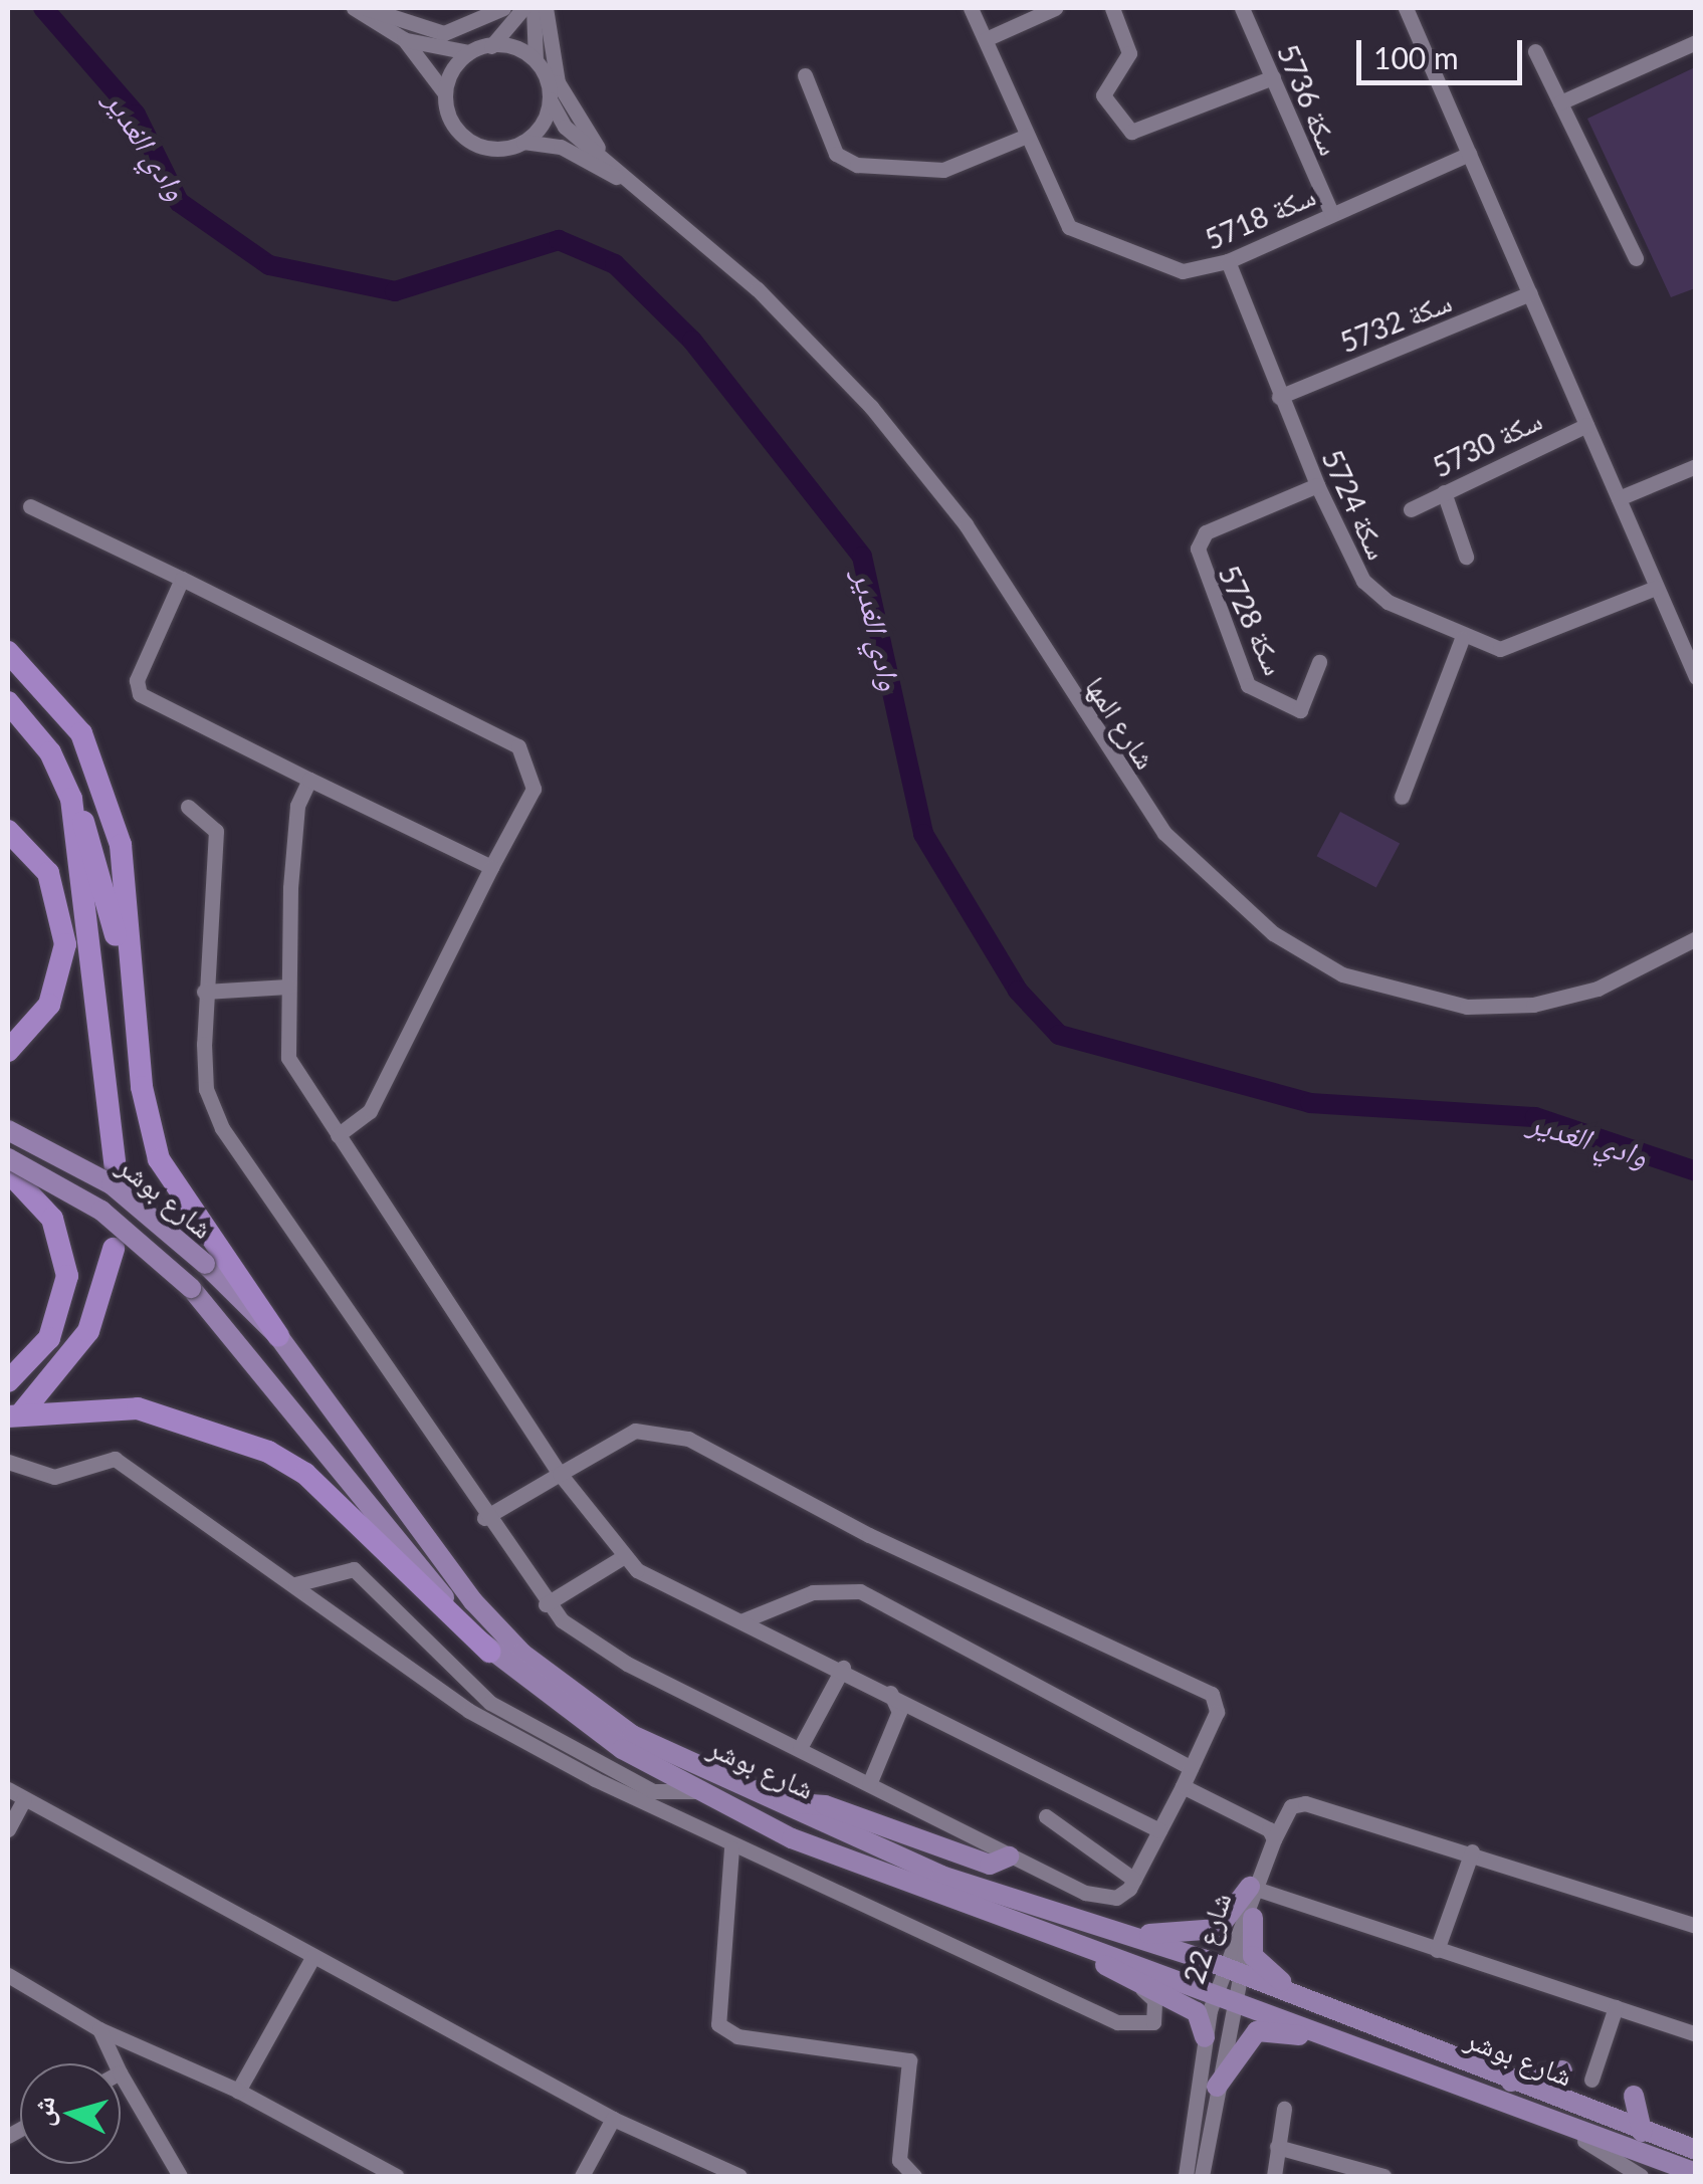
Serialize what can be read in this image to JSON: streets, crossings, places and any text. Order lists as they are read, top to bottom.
{
  "streets": {
    "main road": ["شارع بوشر"],
    "street": [
      "سكة 5736",
      "سكة 5718",
      "سكة 5732",
      "سكة 5730",
      "سكة 5724",
      "سكة 5728",
      "شارع المها",
      "شارع 22"
    ]
  },
  "crossings": [
    ["سكة 5736", "سكة 5718"],
    ["سكة 5718", "سكة 5724"],
    ["سكة 5732", "سكة 5724"],
    ["سكة 5724", "سكة 5728"],
    ["شارع بوشر", "شارع 22"]
  ],
  "water": ["وادي الغدير"],
  "scale_bar": "100 m",
  "north": "left"
}
